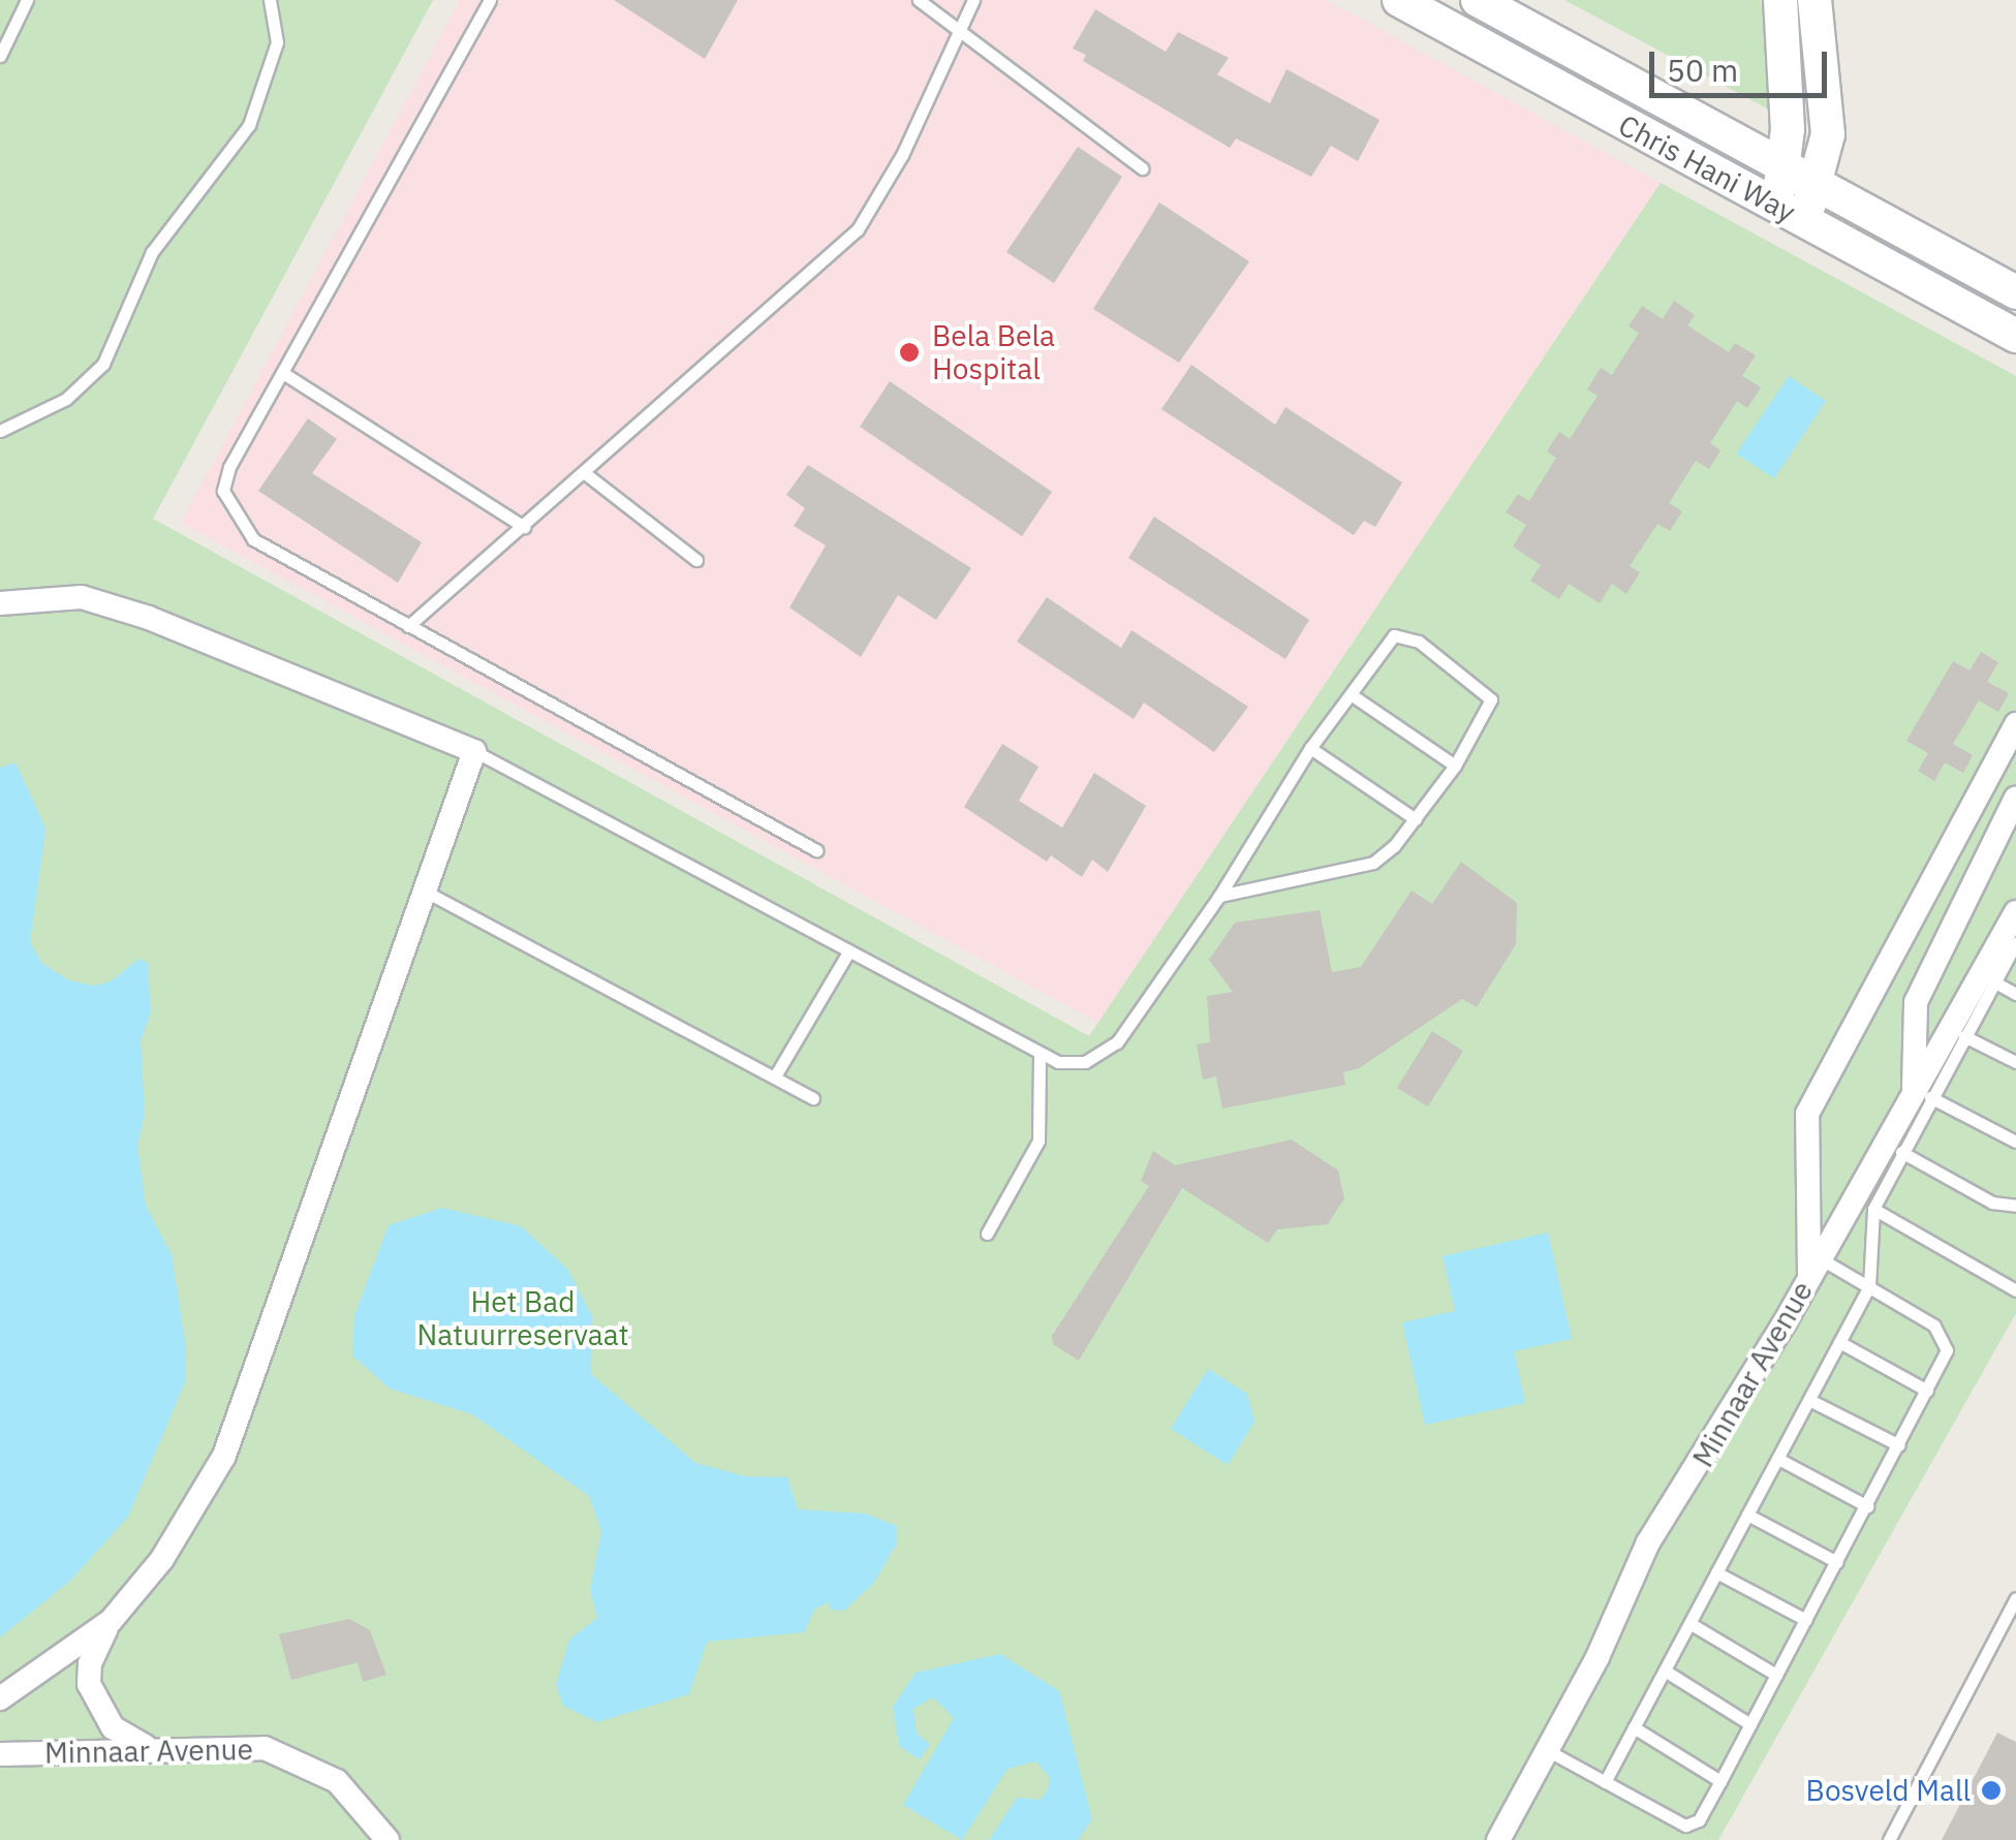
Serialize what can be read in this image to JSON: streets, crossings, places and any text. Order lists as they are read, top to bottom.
{
  "streets": {
    "main road": ["Chris Hani Way"],
    "street": ["Minnaar Avenue"]
  },
  "parks": ["Het Bad Natuurreservaat"],
  "places": ["Bela Bela Hospital", "Bosveld Mall"],
  "scale_bar": "50 m"
}
